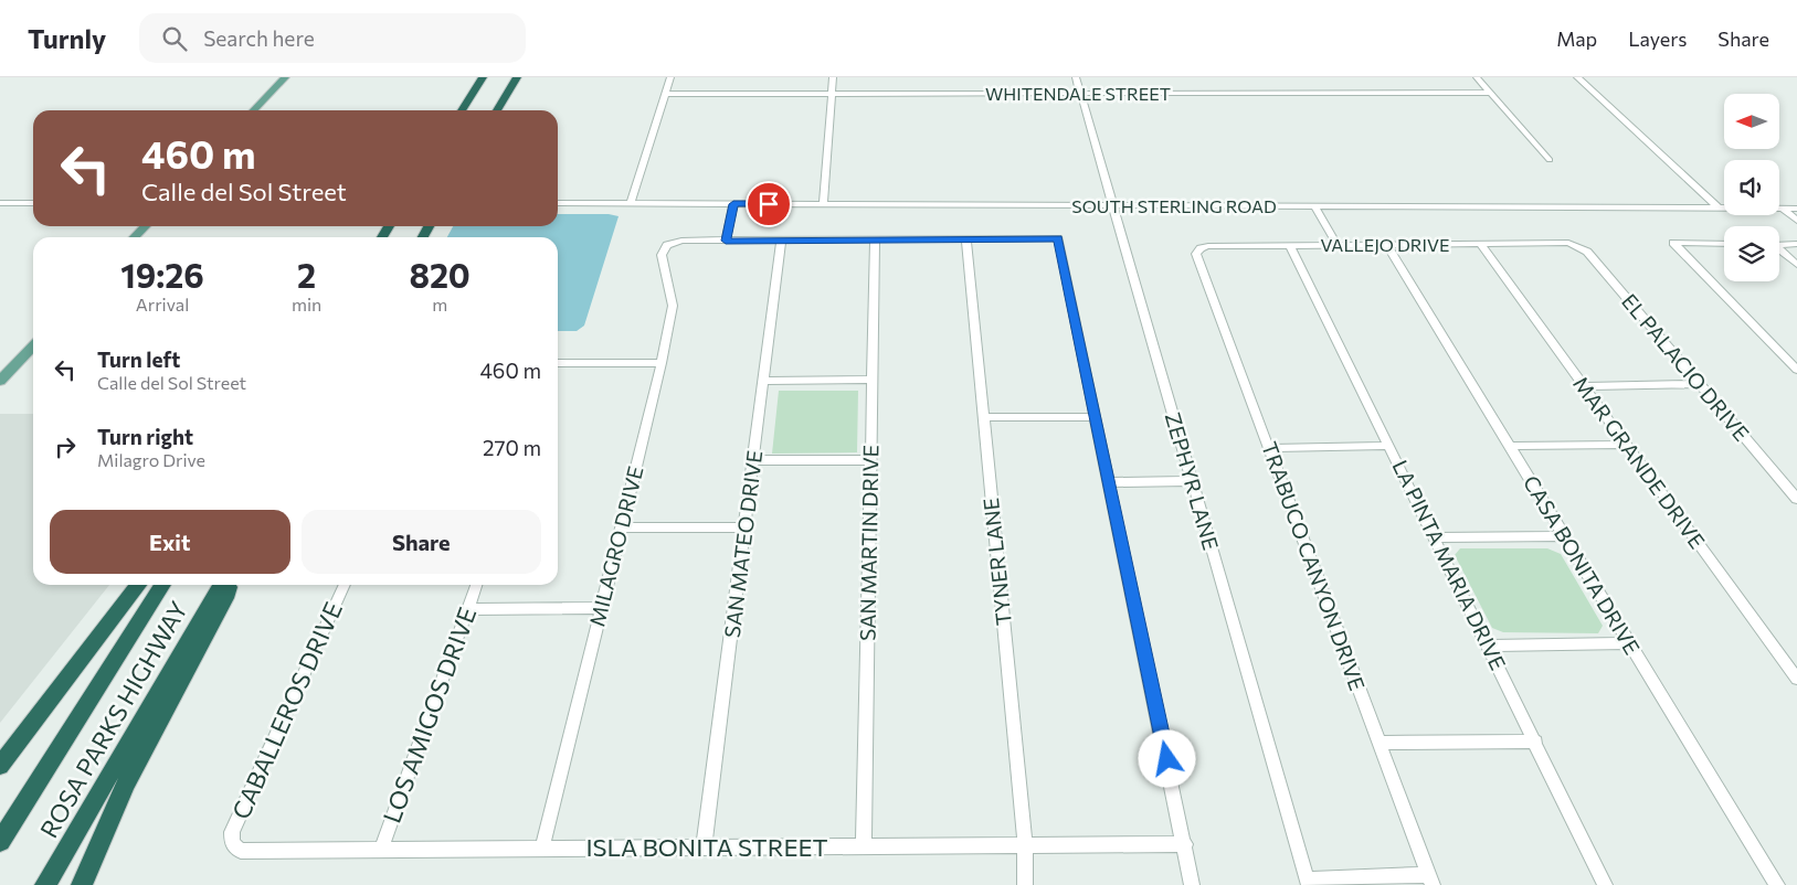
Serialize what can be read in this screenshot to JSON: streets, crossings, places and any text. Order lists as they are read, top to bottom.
{
  "streets": {
    "highway": ["ROSA PARKS HIGHWAY"],
    "street": [
      "WHITENDALE STREET",
      "SOUTH STERLING ROAD",
      "VALLEJO DRIVE",
      "EL PALACIO DRIVE",
      "MAR GRANDE DRIVE",
      "ZEPHYR LANE",
      "SAN MARTIN DRIVE",
      "SAN MATEO DRIVE",
      "MILAGRO DRIVE",
      "TYNER LANE",
      "LA PINTA MARIA DRIVE",
      "CASA BONITA DRIVE",
      "TRABUCO CANYON DRIVE",
      "CABALLEROS DRIVE",
      "LOS AMIGOS DRIVE",
      "ISLA BONITA STREET"
    ]
  },
  "crossings": [
    ["WHITENDALE STREET", "ZEPHYR LANE"],
    ["SOUTH STERLING ROAD", "ZEPHYR LANE"],
    ["VALLEJO DRIVE", "EL PALACIO DRIVE"],
    ["VALLEJO DRIVE", "MAR GRANDE DRIVE"],
    ["VALLEJO DRIVE", "LA PINTA MARIA DRIVE"],
    ["VALLEJO DRIVE", "CASA BONITA DRIVE"],
    ["VALLEJO DRIVE", "TRABUCO CANYON DRIVE"],
    ["SAN MARTIN DRIVE", "ISLA BONITA STREET"],
    ["SAN MATEO DRIVE", "ISLA BONITA STREET"],
    ["MILAGRO DRIVE", "ISLA BONITA STREET"],
    ["TYNER LANE", "ISLA BONITA STREET"],
    ["CABALLEROS DRIVE", "ISLA BONITA STREET"],
    ["LOS AMIGOS DRIVE", "ISLA BONITA STREET"]
  ],
  "north": "left",
  "page": {
    "header": "Turnly",
    "search": "Search here",
    "nav": ["Map", "Layers", "Share"],
    "turn": ["460 m", "Calle del Sol Street"],
    "eta": [
      "19:26",
      "Arrival",
      "2",
      "min",
      "820",
      "m"
    ],
    "list": [
      {
        "name": "Turn left",
        "note": "Calle del Sol Street",
        "value": "460 m"
      },
      {
        "name": "Turn right",
        "note": "Milagro Drive",
        "value": "270 m"
      }
    ],
    "buttons": ["Exit", "Share"]
  }
}
